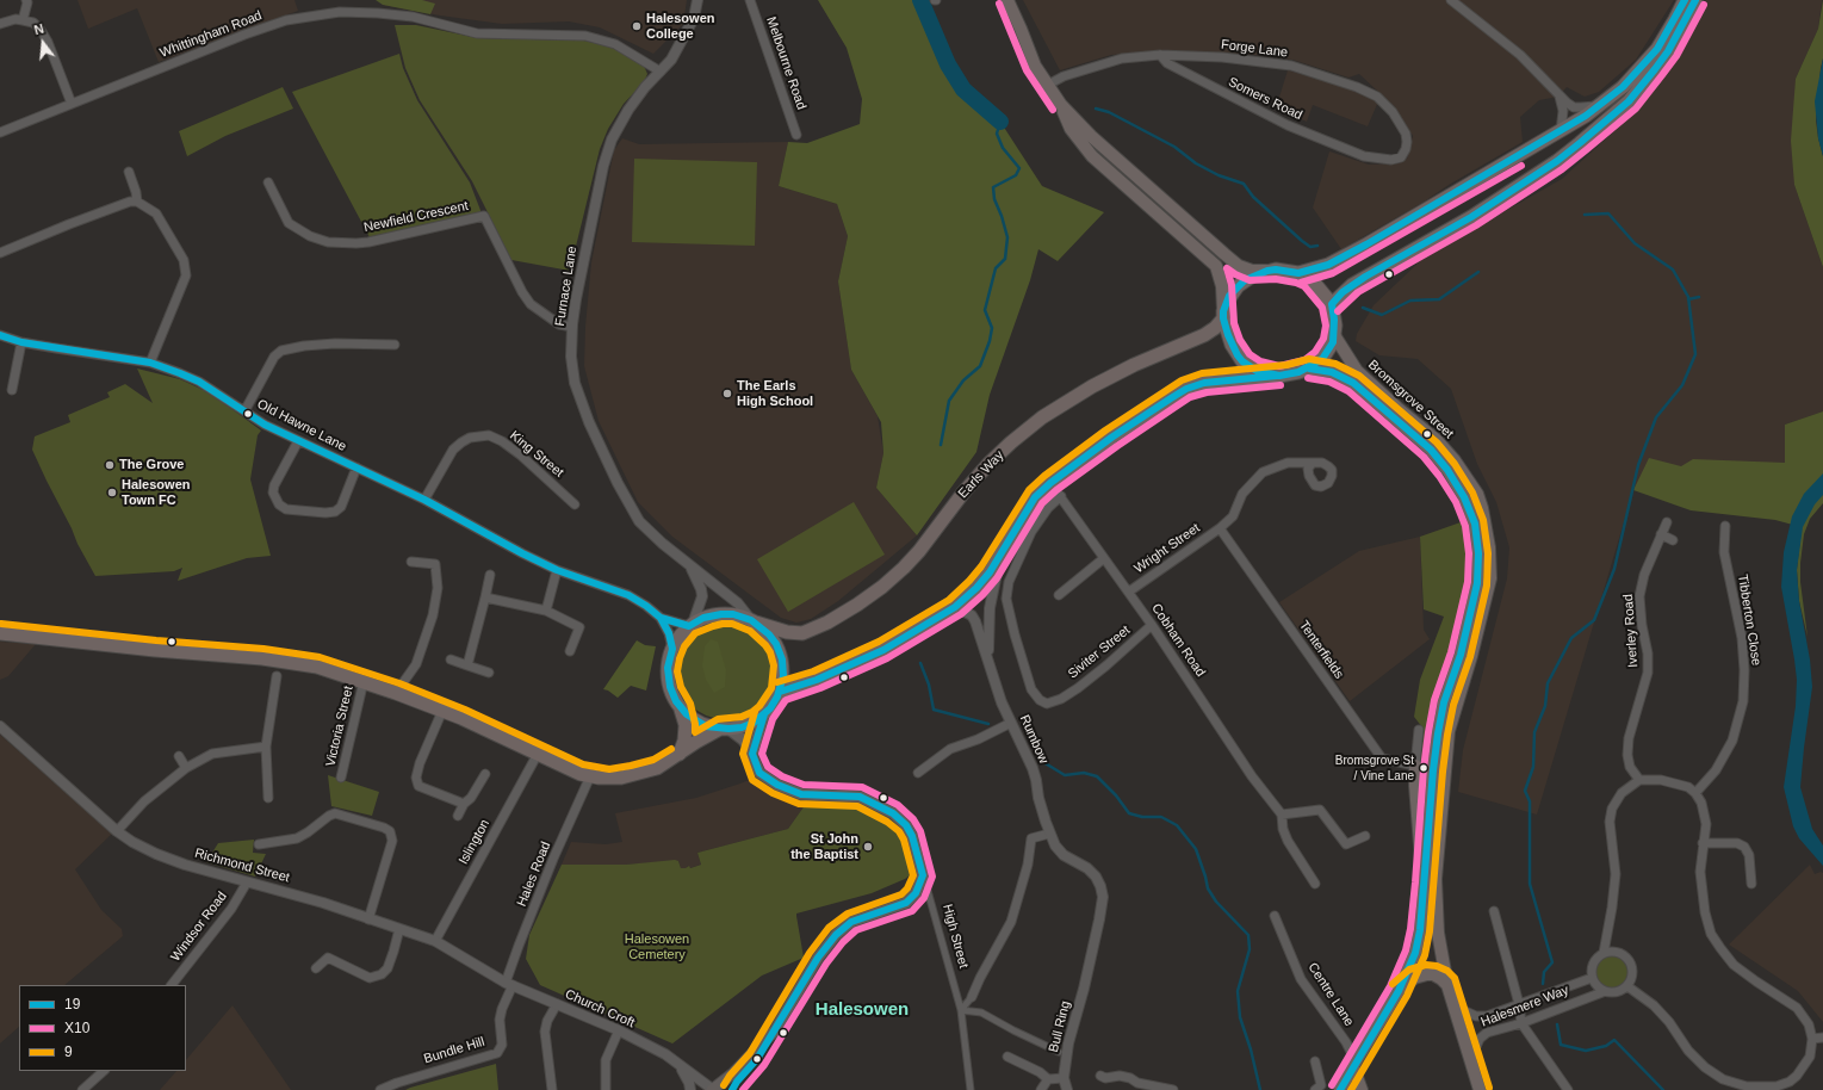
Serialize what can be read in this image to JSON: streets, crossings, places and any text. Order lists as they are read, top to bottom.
{
  "streets": {
    "highway": ["Earls Way"],
    "main road": ["Bromsgrove Street", "High Street"],
    "street": [
      "Whittingham Road",
      "Forge Lane",
      "Melbourne Road",
      "Somers Road",
      "Newfield Crescent",
      "Furnace Lane",
      "Old Hawne Lane",
      "King Street",
      "Wright Street",
      "Tibberton Close",
      "Iverley Road",
      "Cobham Road",
      "Tenterfields",
      "Siviter Street",
      "Victoria Street",
      "Rumbow",
      "Islington",
      "Richmond Street",
      "Hales Road",
      "Windsor Road",
      "Centre Lane",
      "Halesmere Way",
      "Church Croft",
      "Bull Ring",
      "Bundle Hill"
    ]
  },
  "crossings": [
    ["Whittingham Road", "Furnace Lane"],
    ["Forge Lane", "Somers Road"],
    ["Newfield Crescent", "Furnace Lane"],
    ["Furnace Lane", "Earls Way"],
    ["Furnace Lane", "High Street"],
    ["Bromsgrove Street", "Earls Way"],
    ["Old Hawne Lane", "King Street"],
    ["Earls Way", "High Street"],
    ["Wright Street", "Cobham Road"],
    ["Wright Street", "Tenterfields"],
    ["Cobham Road", "Siviter Street"],
    ["Rumbow", "Bull Ring"],
    ["Islington", "Richmond Street"],
    ["Richmond Street", "Hales Road"],
    ["Richmond Street", "Windsor Road"],
    ["Richmond Street", "Church Croft"],
    ["Richmond Street", "Bundle Hill"],
    ["Hales Road", "Church Croft"],
    ["Hales Road", "Bundle Hill"],
    ["Church Croft", "Bundle Hill"]
  ],
  "districts": ["Halesowen"],
  "parks": ["Halesowen Cemetery"],
  "places": [
    "Halesowen College",
    "The Earls High School",
    "The Grove",
    "Halesowen Town FC",
    "Bromsgrove St / Vine Lane",
    "St John the Baptist"
  ],
  "lines": ["transit line 19", "transit line X10", "transit line 9"],
  "legend": ["19", "X10", "9"],
  "north": "top"
}
